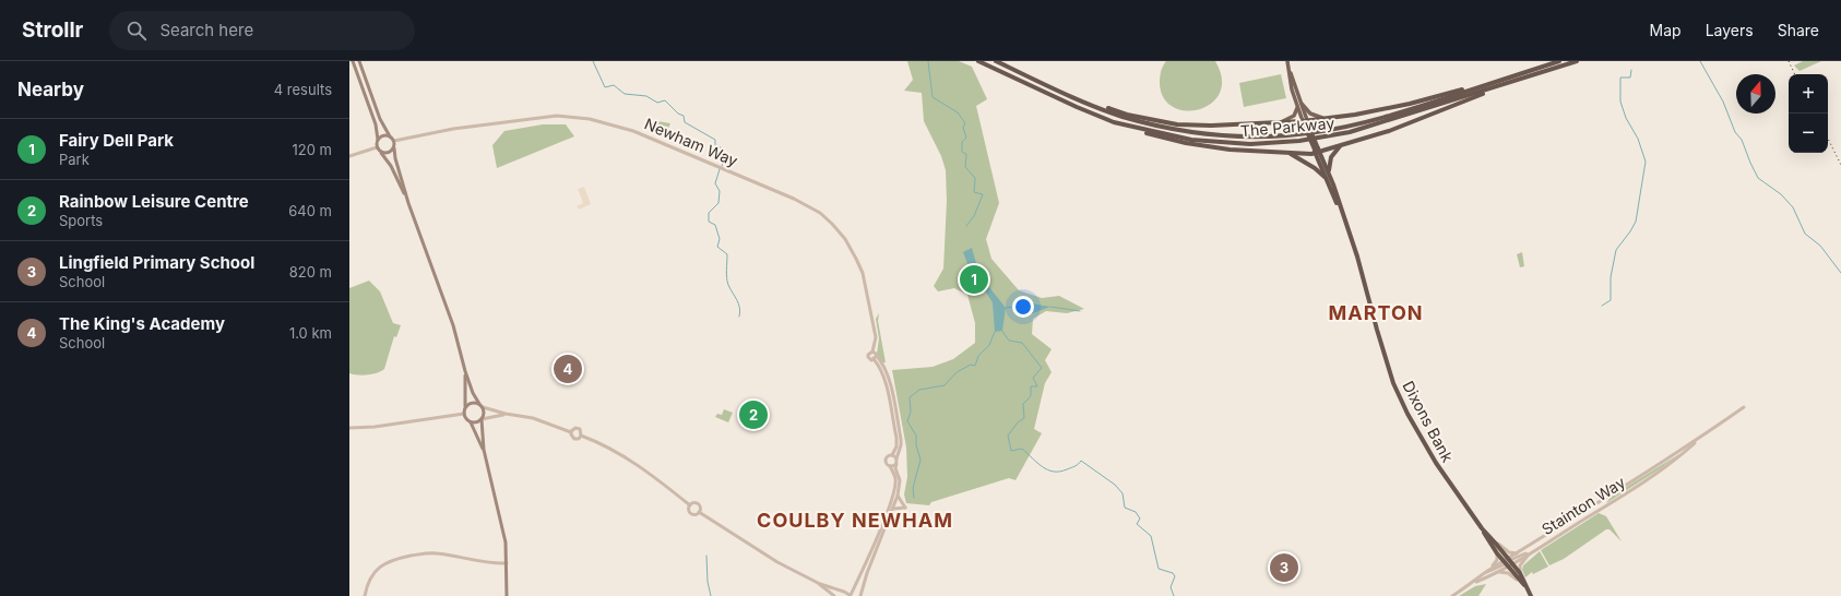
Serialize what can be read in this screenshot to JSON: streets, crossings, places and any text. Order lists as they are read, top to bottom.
{
  "streets": {
    "highway": ["The Parkway", "Dixons Bank"],
    "street": ["Newham Way", "Stainton Way"]
  },
  "crossings": [
    ["Dixons Bank", "Stainton Way"]
  ],
  "districts": ["MARTON", "COULBY NEWHAM"],
  "north": "top",
  "page": {
    "header": "Strollr",
    "search": "Search here",
    "nav": ["Map", "Layers", "Share"],
    "heading": ["Nearby", "4 results"],
    "map_buttons": ["+", "−"],
    "list": [
      {
        "mark": "1",
        "name": "Fairy Dell Park",
        "note": "Park",
        "value": "120 m"
      },
      {
        "mark": "2",
        "name": "Rainbow Leisure Centre",
        "note": "Sports",
        "value": "640 m"
      },
      {
        "mark": "3",
        "name": "Lingfield Primary School",
        "note": "School",
        "value": "820 m"
      },
      {
        "mark": "4",
        "name": "The King's Academy",
        "note": "School",
        "value": "1.0 km"
      }
    ],
    "pins": [
      "1",
      "4",
      "2",
      "3"
    ]
  }
}
